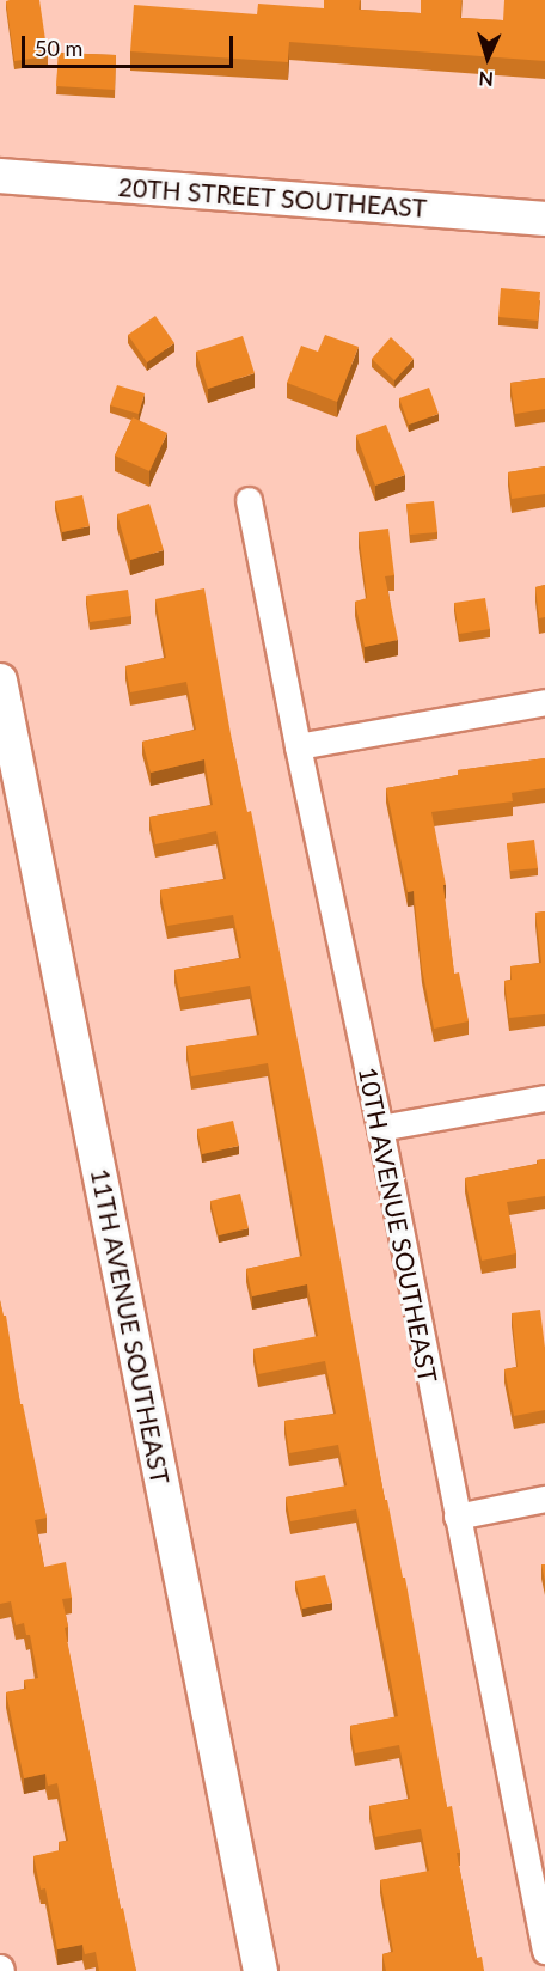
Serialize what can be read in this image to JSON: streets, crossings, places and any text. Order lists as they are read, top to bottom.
{
  "streets": {
    "main road": ["20TH STREET SOUTHEAST", "11TH AVENUE SOUTHEAST"],
    "street": ["10TH AVENUE SOUTHEAST"]
  },
  "scale_bar": "50 m",
  "north": "bottom"
}
